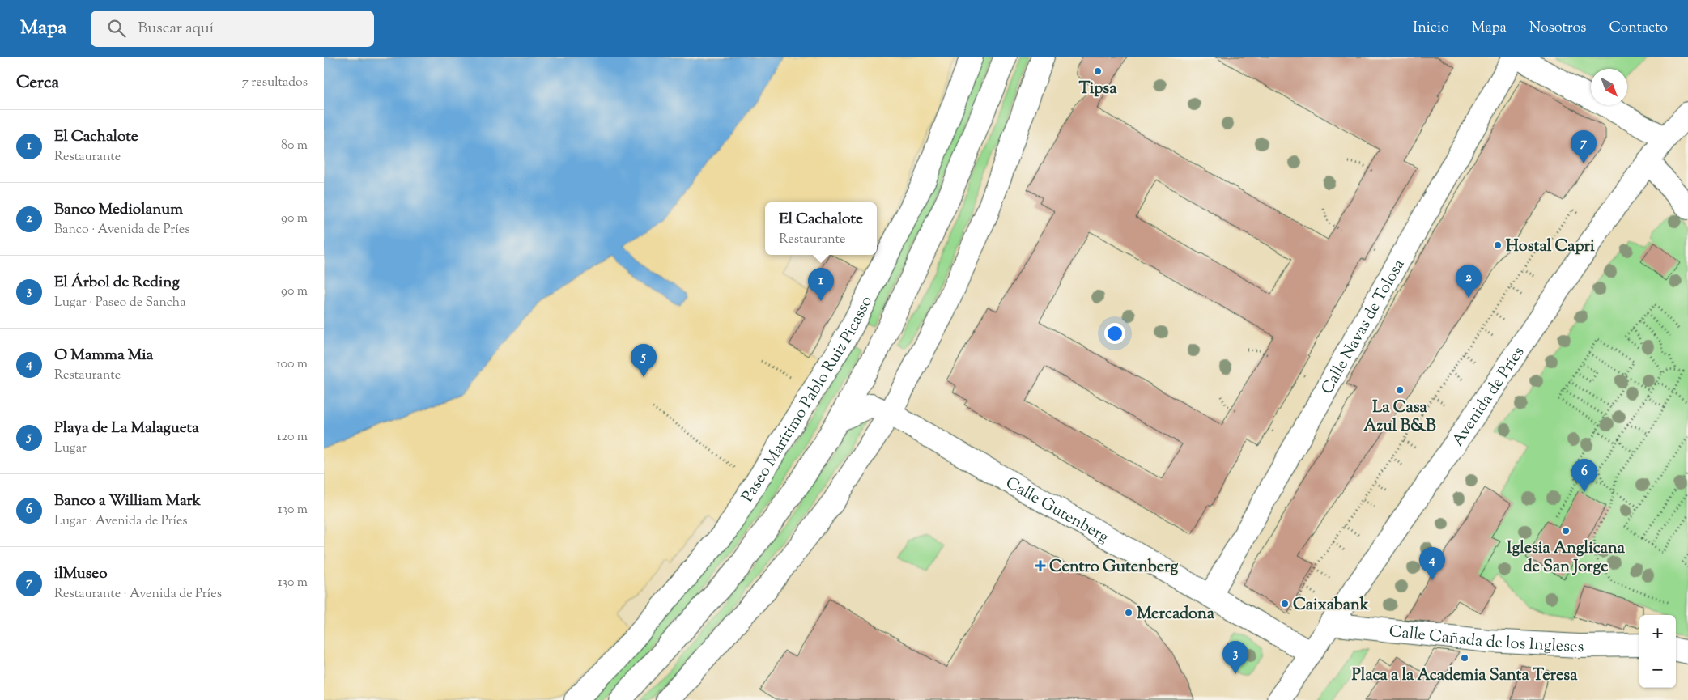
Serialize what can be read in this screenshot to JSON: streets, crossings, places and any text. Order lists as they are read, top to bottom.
{
  "streets": {
    "street": [
      "Calle Navas de Tolosa",
      "Avenida de Príes",
      "Paseo Marítimo Pablo Ruiz Picasso",
      "Calle Gutenberg",
      "Calle Cañada de los Ingleses"
    ]
  },
  "crossings": [
    ["Calle Navas de Tolosa", "Calle Gutenberg"],
    ["Avenida de Príes", "Calle Gutenberg"],
    ["Avenida de Príes", "Calle Cañada de los Ingleses"],
    ["Paseo Marítimo Pablo Ruiz Picasso", "Calle Gutenberg"]
  ],
  "places": {
    "other": [
      "Tipsa",
      "Hostal Capri",
      "La Casa Azul B&B",
      "Iglesia Anglicana de San Jorge",
      "Caixabank",
      "Mercadona",
      "Placa a la Academia Santa Teresa"
    ],
    "health": ["Centro Gutenberg"]
  },
  "north": "bottom right",
  "page": {
    "header": "Mapa",
    "search": "Buscar aquí",
    "nav": [
      "Inicio",
      "Mapa",
      "Nosotros",
      "Contacto"
    ],
    "heading": ["Cerca", "7 resultados"],
    "list": [
      {
        "mark": "1",
        "name": "El Cachalote",
        "note": "Restaurante",
        "value": "80 m"
      },
      {
        "mark": "2",
        "name": "Banco Mediolanum",
        "note": "Banco · Avenida de Príes",
        "value": "90 m"
      },
      {
        "mark": "3",
        "name": "El Árbol de Reding",
        "note": "Lugar · Paseo de Sancha",
        "value": "90 m"
      },
      {
        "mark": "4",
        "name": "O Mamma Mia",
        "note": "Restaurante",
        "value": "100 m"
      },
      {
        "mark": "5",
        "name": "Playa de La Malagueta",
        "note": "Lugar",
        "value": "120 m"
      },
      {
        "mark": "6",
        "name": "Banco a William Mark",
        "note": "Lugar · Avenida de Príes",
        "value": "130 m"
      },
      {
        "mark": "7",
        "name": "ilMuseo",
        "note": "Restaurante · Avenida de Príes",
        "value": "130 m"
      }
    ],
    "pins": [
      "7",
      "2",
      "1",
      "5",
      "6",
      "4",
      "3"
    ],
    "popup": ["El Cachalote", "Restaurante"],
    "map_buttons": ["+", "−"]
  }
}
